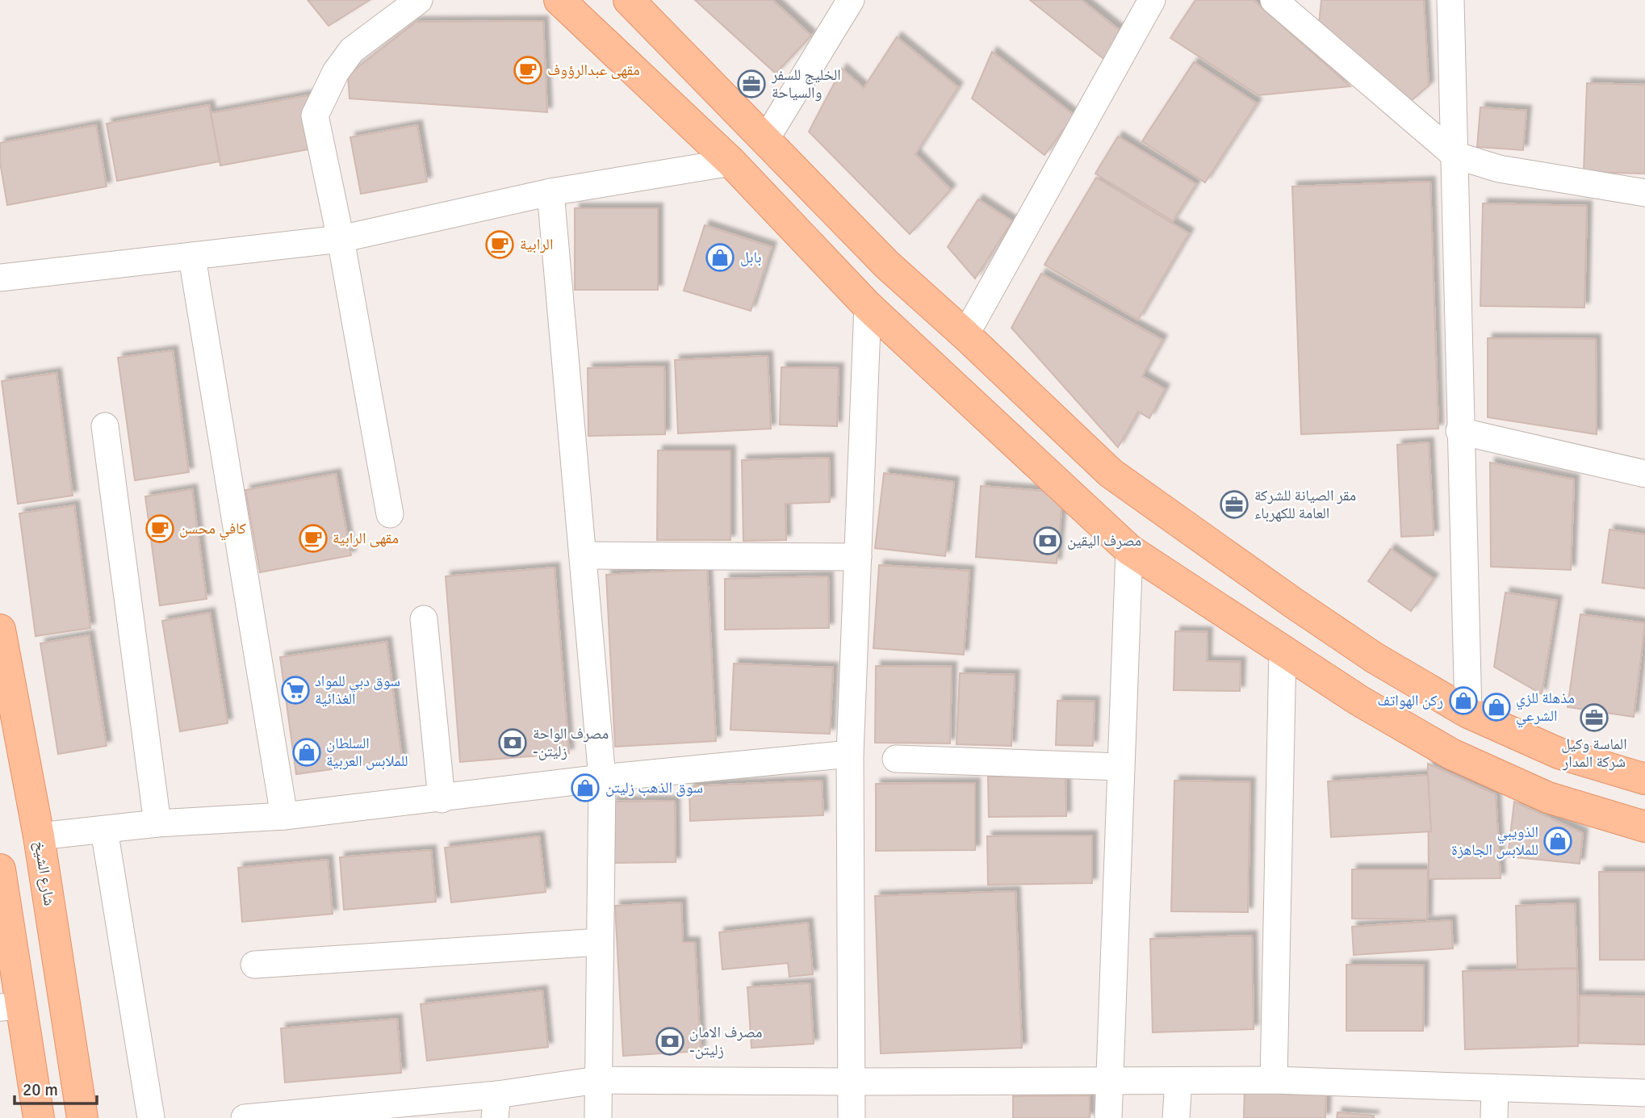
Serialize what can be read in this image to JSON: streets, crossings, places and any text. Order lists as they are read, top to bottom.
{
  "streets": {
    "main road": ["شارع الشيخ"]
  },
  "places": {
    "cafe": [
      "مقهى عبدالرؤوف",
      "الرابية",
      "كافي محسن",
      "مقهى الرابية"
    ],
    "office": ["الخليج للسفر والسياحة", "مقر الصيانة للشركة العامة للكهرباء", "الماسة وكيل شركة المدار"],
    "shop": [
      "بابل",
      "ركن الهواتف",
      "مذهلة للزي الشرعي",
      "السلطان للملابس العربية",
      "سوق الذهب زليتن",
      "الذويبي للملابس الجاهزة"
    ],
    "bank": ["مصرف اليقين", "مصرف الواحة -زليتن", "مصرف الامان -زليتن"],
    "supermarket": ["سوق دبي للمواد الغذائية"]
  },
  "scale_bar": "20 m"
}
